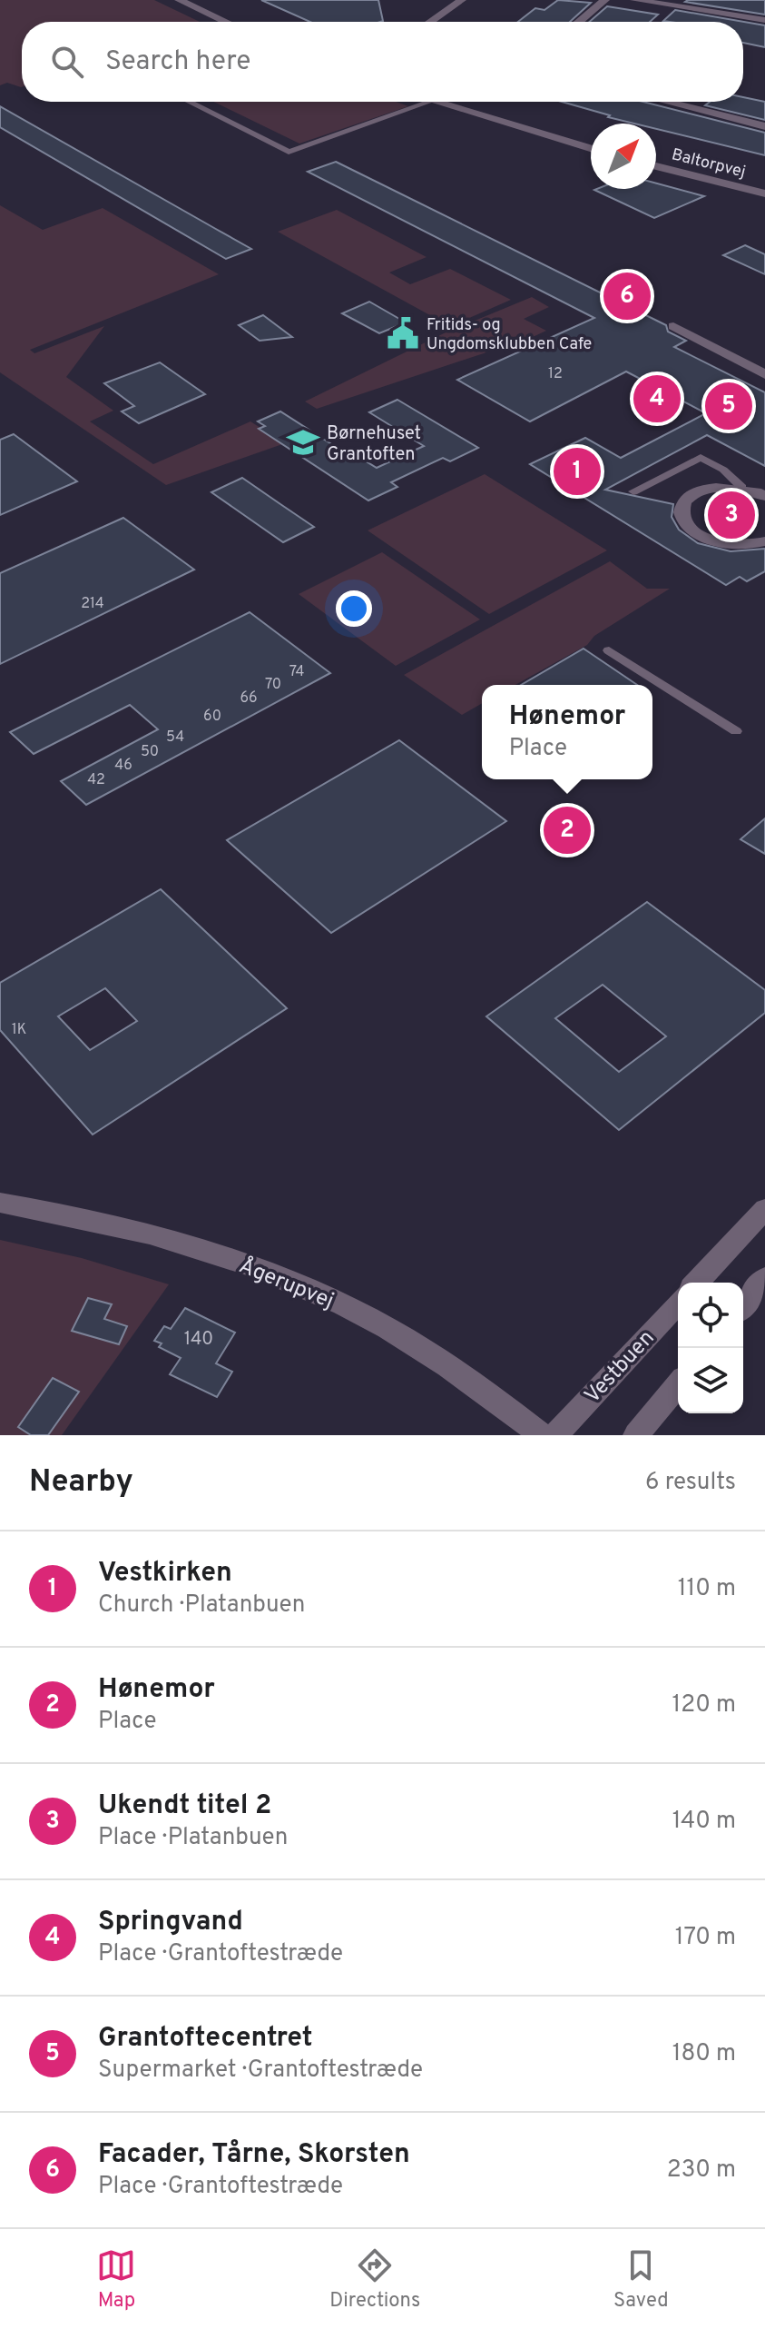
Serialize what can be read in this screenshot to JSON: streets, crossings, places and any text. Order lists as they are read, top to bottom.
{
  "streets": {
    "street": ["Baltorpvej", "Ågerupvej", "Vestbuen"]
  },
  "places": {
    "public building": ["Fritids- og Ungdomsklubben Cafe"],
    "school or university": ["Børnehuset Grantoften"]
  },
  "house_numbers": [
    "12",
    "214",
    "74",
    "70",
    "66",
    "60",
    "54",
    "50",
    "46",
    "42",
    "1K",
    "140"
  ],
  "north": "top right",
  "page": {
    "search": "Search here",
    "pins": [
      "6",
      "4",
      "5",
      "1",
      "3",
      "2"
    ],
    "popup": ["Hønemor", "Place"],
    "heading": ["Nearby", "6 results"],
    "list": [
      {
        "mark": "1",
        "name": "Vestkirken",
        "note": "Church · Platanbuen",
        "value": "110 m"
      },
      {
        "mark": "2",
        "name": "Hønemor",
        "note": "Place",
        "value": "120 m"
      },
      {
        "mark": "3",
        "name": "Ukendt titel 2",
        "note": "Place · Platanbuen",
        "value": "140 m"
      },
      {
        "mark": "4",
        "name": "Springvand",
        "note": "Place · Grantoftestræde",
        "value": "170 m"
      },
      {
        "mark": "5",
        "name": "Grantoftecentret",
        "note": "Supermarket · Grantoftestræde",
        "value": "180 m"
      },
      {
        "mark": "6",
        "name": "Facader, Tårne, Skorsten",
        "note": "Place · Grantoftestræde",
        "value": "230 m"
      }
    ],
    "nav": ["Map", "Directions", "Saved"]
  }
}
